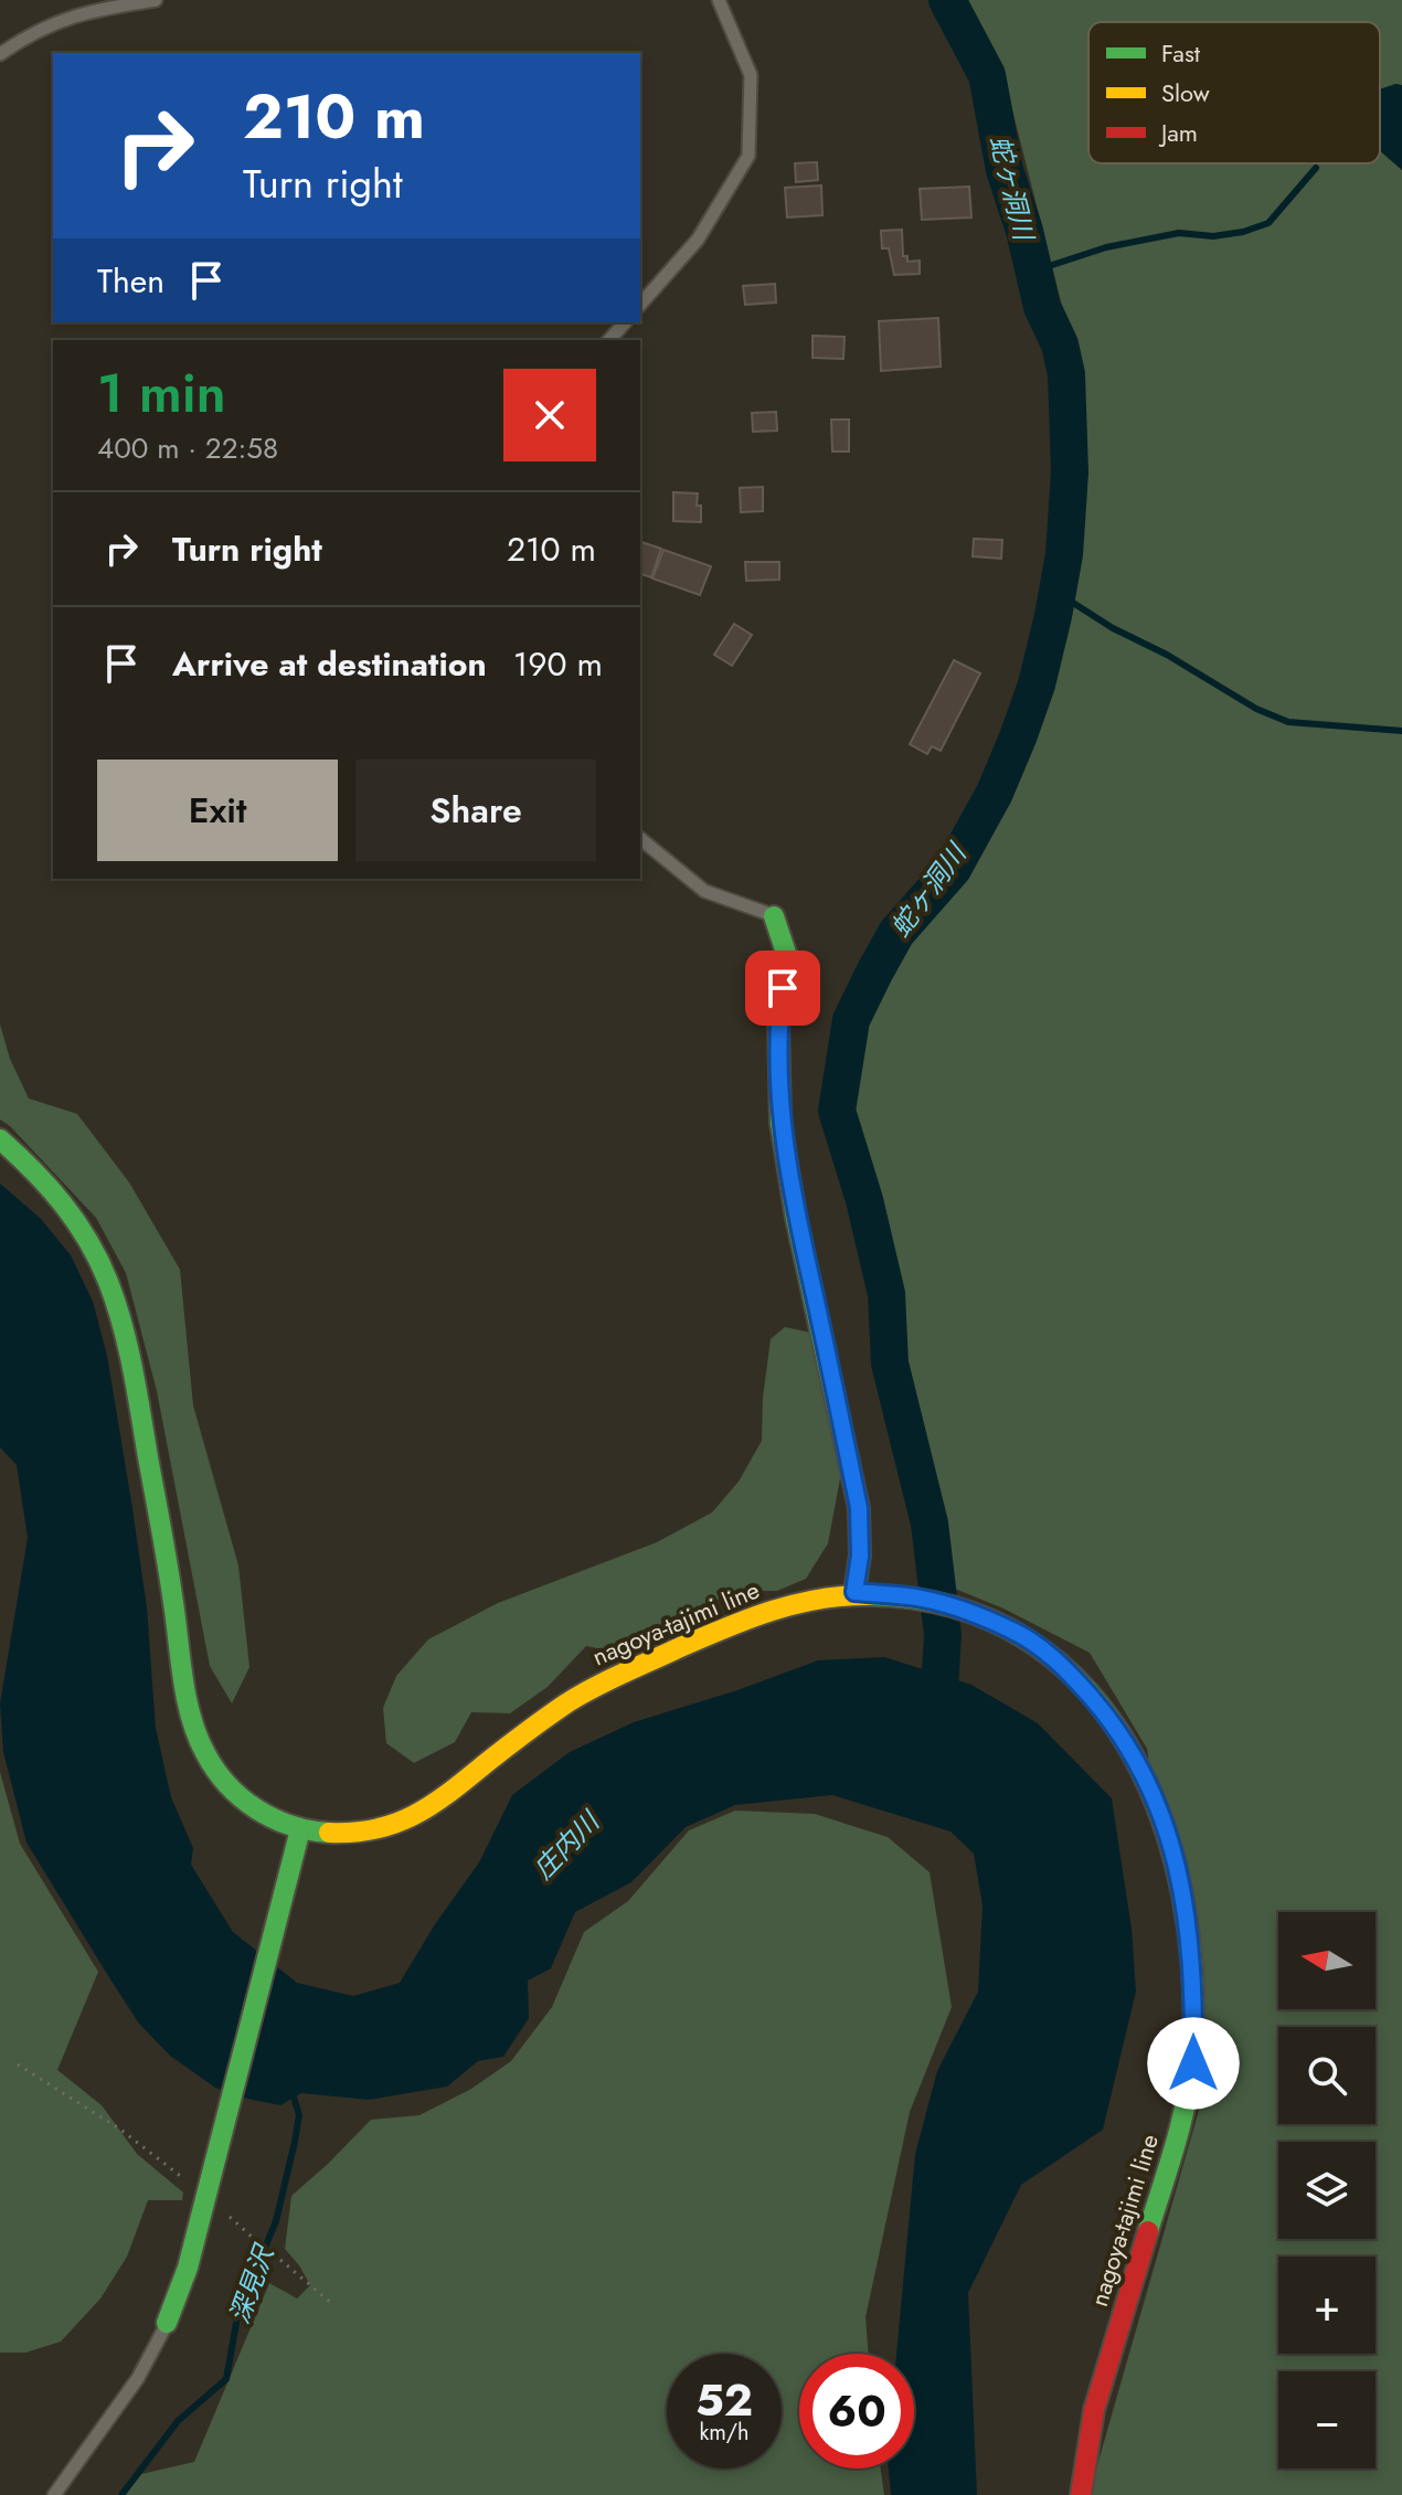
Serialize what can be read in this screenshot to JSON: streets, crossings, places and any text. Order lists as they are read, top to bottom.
{
  "streets": {
    "main road": ["nagoya-tajimi line"]
  },
  "water": ["蛇ヶ洞川", "庄内川", "深見沢"],
  "legend": ["Fast", "Slow", "Jam"],
  "north": "left",
  "page": {
    "turn": ["210 m", "Turn right"],
    "then": "Then",
    "heading": ["1 min", "400 m · 22:58"],
    "list": [
      {
        "name": "Turn right",
        "value": "210 m"
      },
      {
        "name": "Arrive at destination",
        "value": "190 m"
      }
    ],
    "buttons": ["Exit", "Share"],
    "map_buttons": ["+", "−"],
    "speed": "52 km/h",
    "limit": "60"
  }
}
